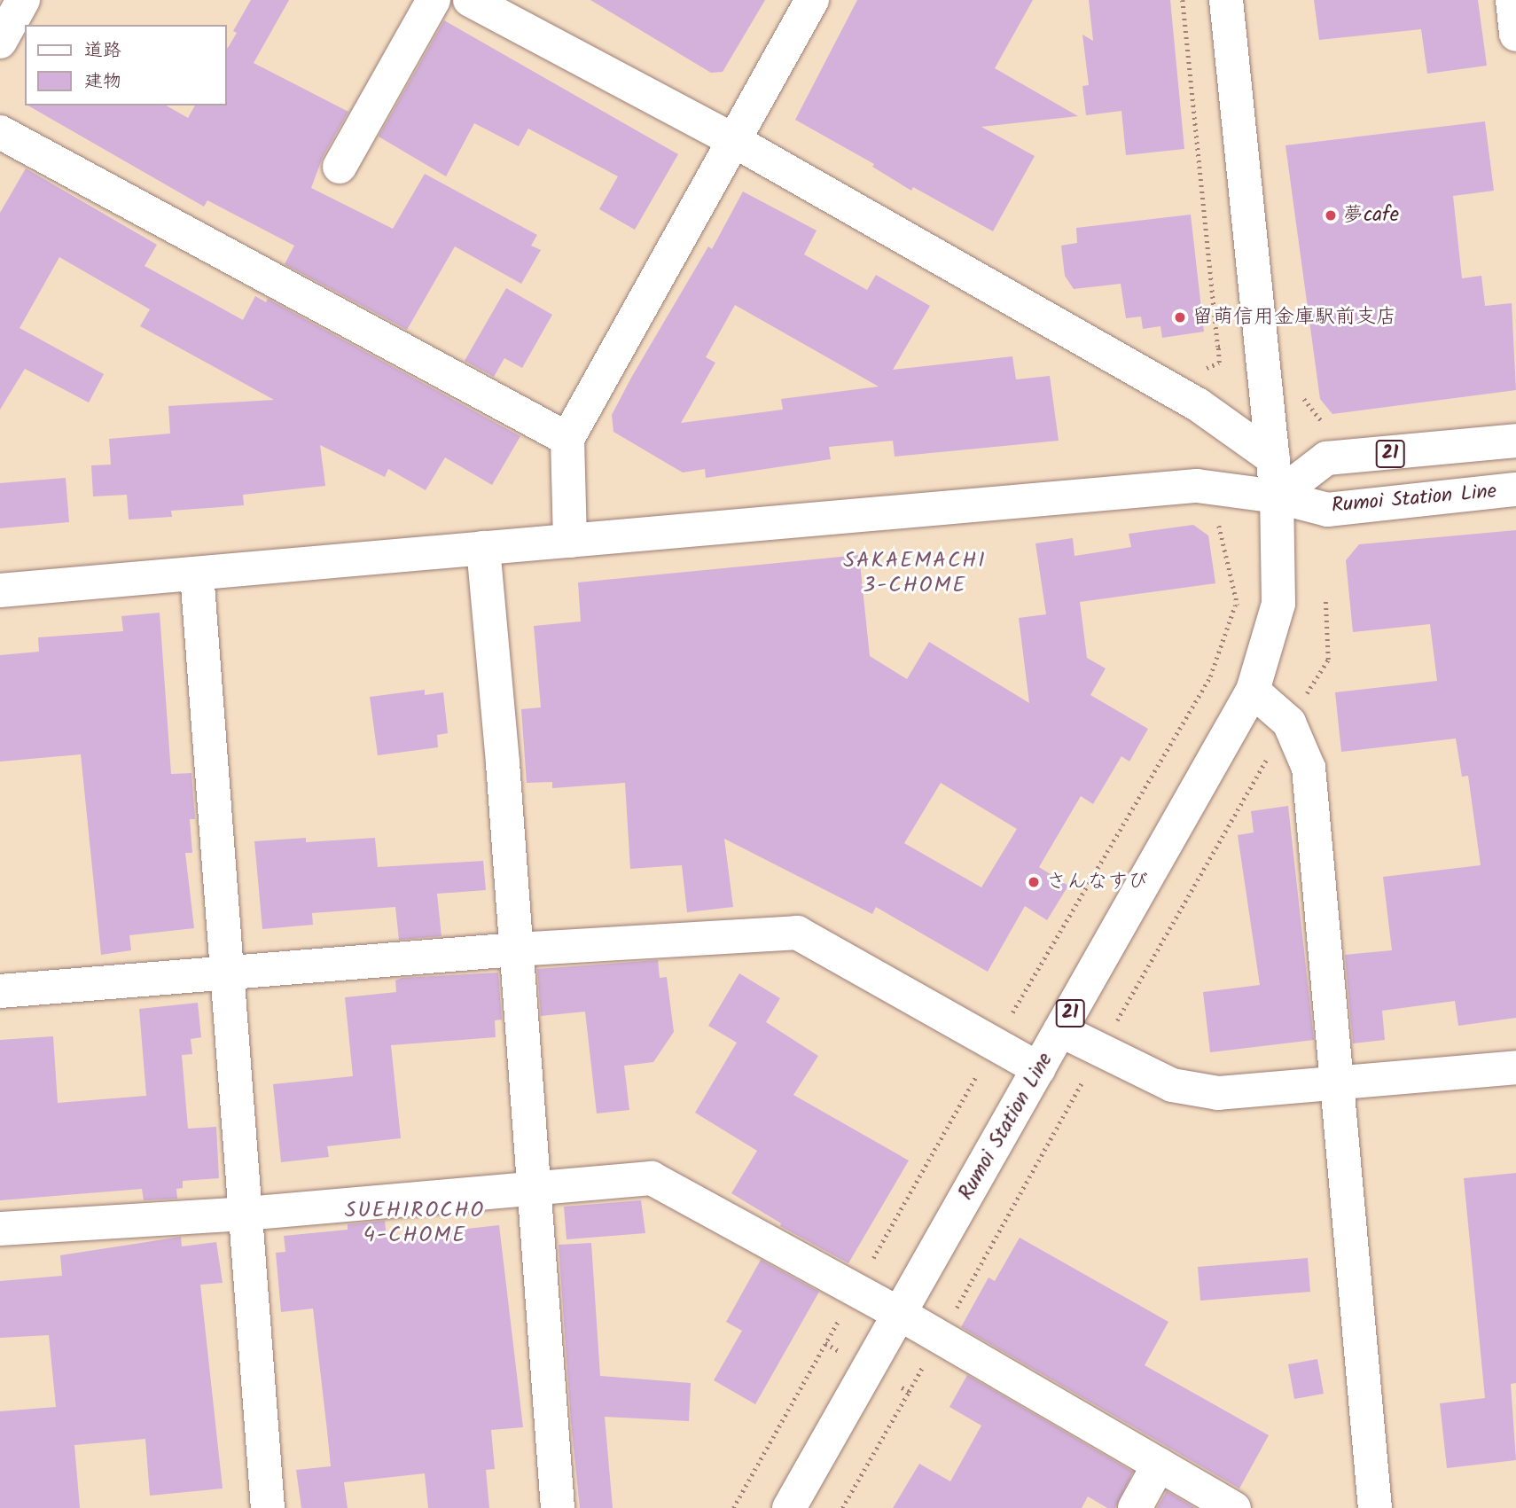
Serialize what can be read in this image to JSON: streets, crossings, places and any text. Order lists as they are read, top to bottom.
{
  "streets": {
    "street": ["21", "Rumoi Station Line"]
  },
  "crossings": [
    ["21", "Rumoi Station Line"]
  ],
  "districts": ["SAKAEMACHI 3-CHOME", "SUEHIROCHO 4-CHOME"],
  "places": ["夢cafe", "留萌信用金庫駅前支店", "さんなすび"],
  "legend": ["道路", "建物"]
}
